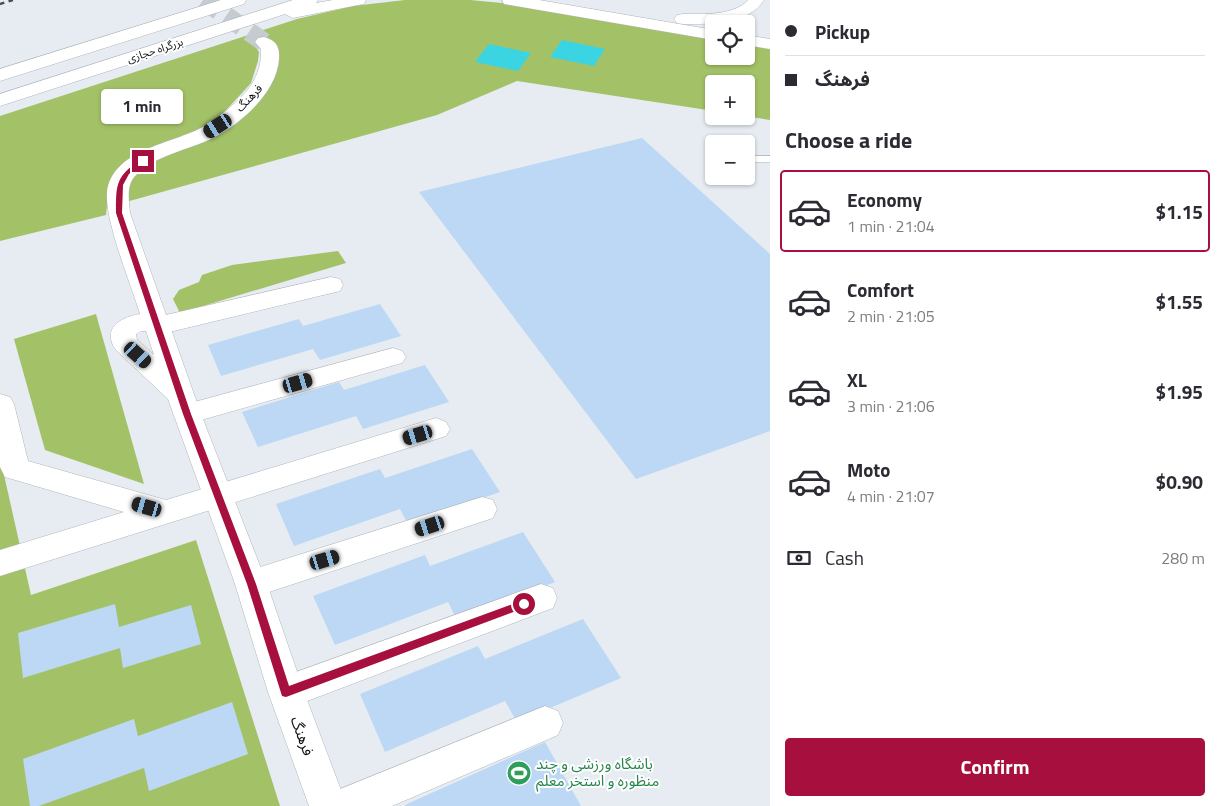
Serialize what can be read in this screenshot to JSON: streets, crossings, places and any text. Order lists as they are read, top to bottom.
{
  "streets": {
    "main road": ["بزرگراه حجازی", "فرهنگ"]
  },
  "places": {
    "sports": ["باشگاه ورزشی و چند منظوره و استخر معلم"]
  },
  "page": {
    "banner": ["Pickup", "فرهنگ"],
    "map_buttons": ["+", "−"],
    "bubble": "1 min",
    "heading": "Choose a ride",
    "list": [
      {
        "name": "Economy",
        "note": "1 min · 21:04",
        "value": "$1.15"
      },
      {
        "name": "Comfort",
        "note": "2 min · 21:05",
        "value": "$1.55"
      },
      {
        "name": "XL",
        "note": "3 min · 21:06",
        "value": "$1.95"
      },
      {
        "name": "Moto",
        "note": "4 min · 21:07",
        "value": "$0.90"
      }
    ],
    "pay": ["Cash", "280 m"],
    "buttons": "Confirm"
  }
}
